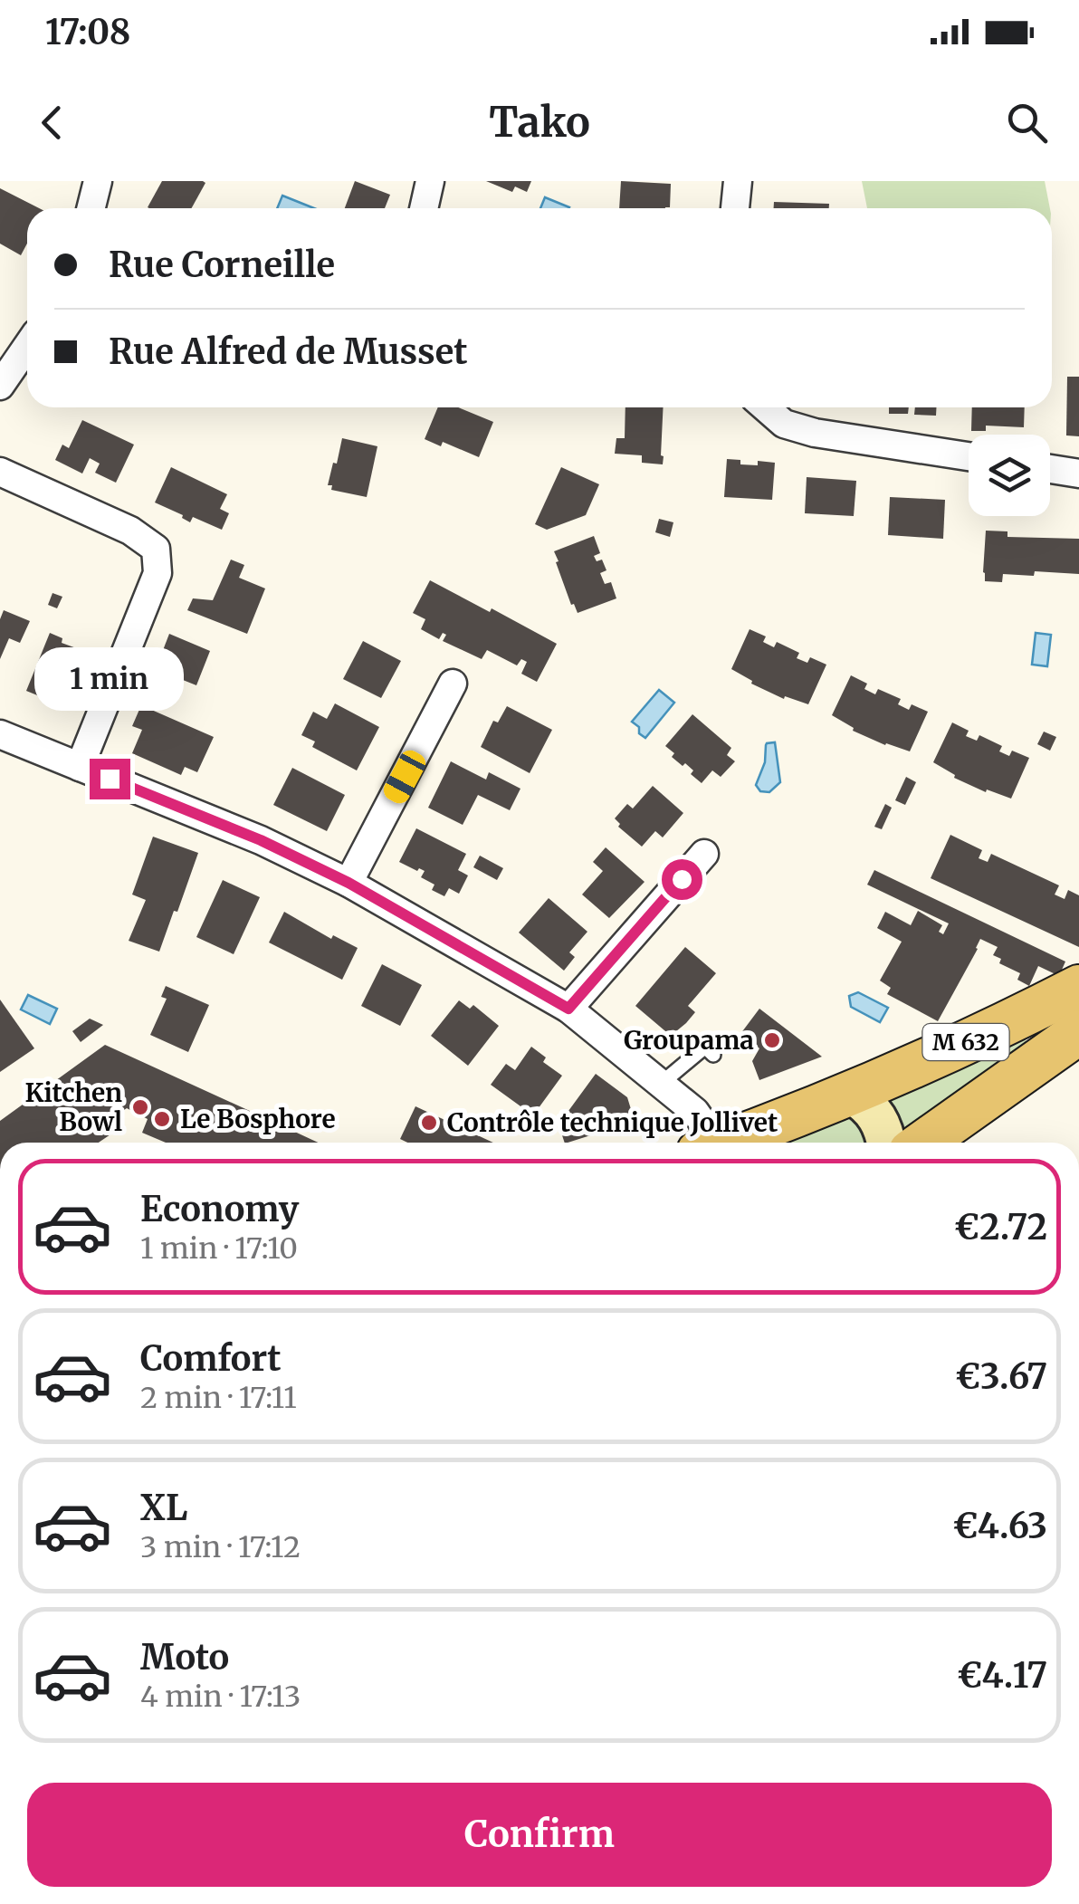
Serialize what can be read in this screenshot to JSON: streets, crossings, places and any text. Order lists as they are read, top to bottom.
{
  "streets": {
    "main road": ["M 632"]
  },
  "places": [
    "Groupama",
    "Kitchen Bowl",
    "Le Bosphore",
    "Contrôle technique Jollivet"
  ],
  "page": {
    "status": "17:08",
    "header": "Tako",
    "banner": ["Rue Corneille", "Rue Alfred de Musset"],
    "bubble": "1 min",
    "list": [
      {
        "name": "Economy",
        "note": "1 min · 17:10",
        "value": "€2.72"
      },
      {
        "name": "Comfort",
        "note": "2 min · 17:11",
        "value": "€3.67"
      },
      {
        "name": "XL",
        "note": "3 min · 17:12",
        "value": "€4.63"
      },
      {
        "name": "Moto",
        "note": "4 min · 17:13",
        "value": "€4.17"
      }
    ],
    "buttons": "Confirm"
  }
}
